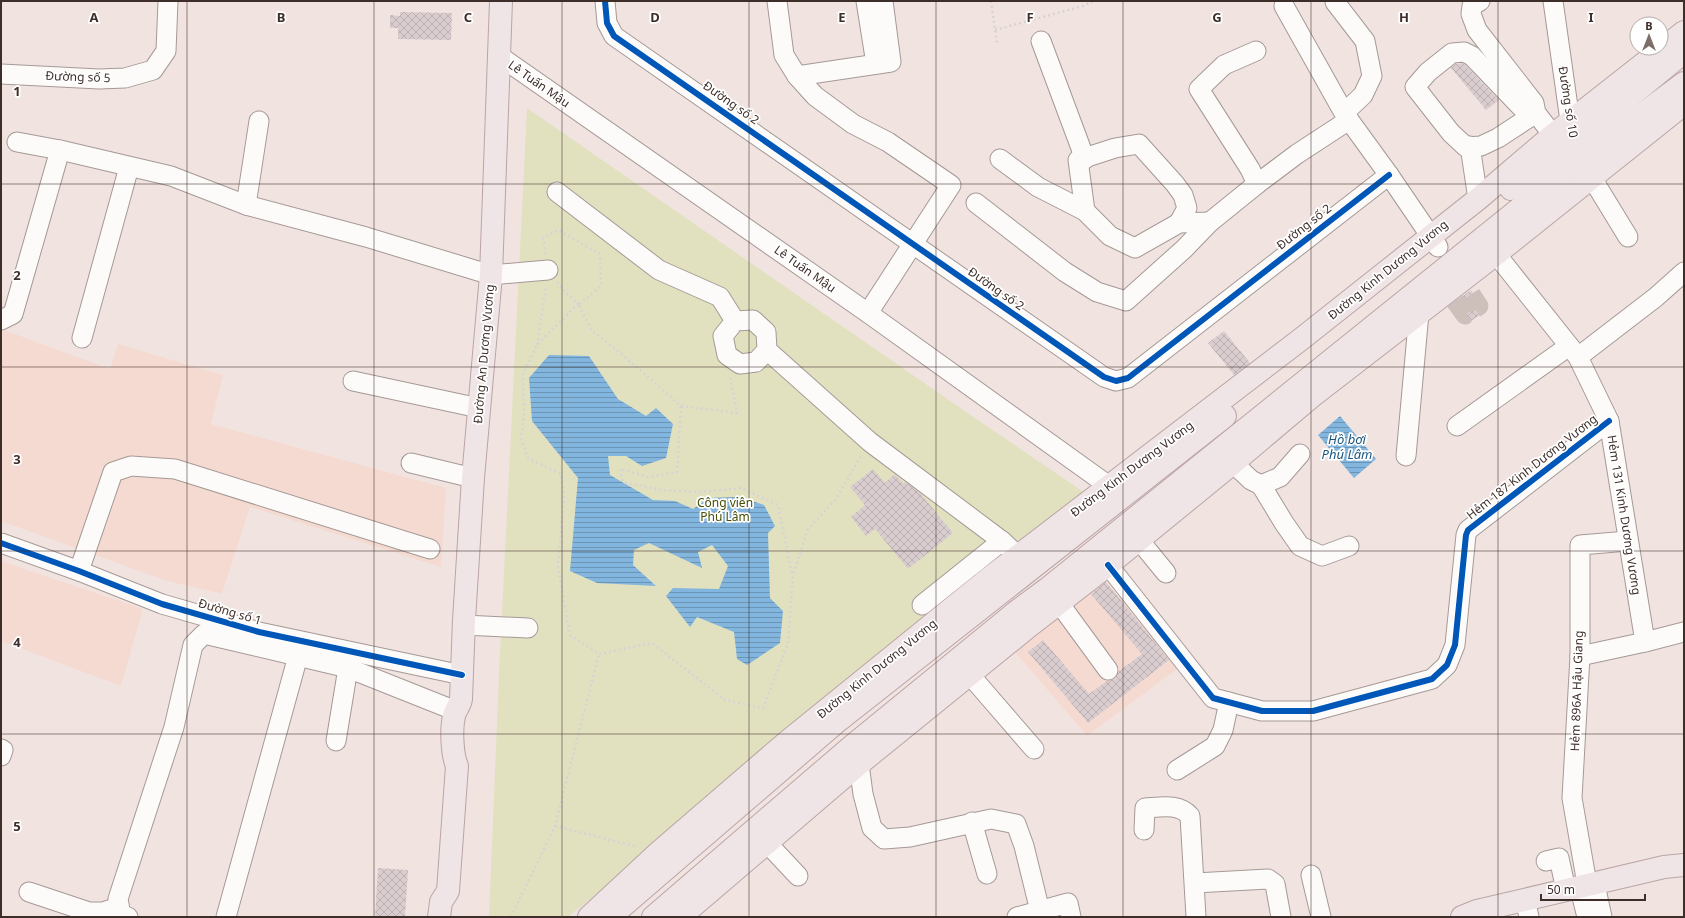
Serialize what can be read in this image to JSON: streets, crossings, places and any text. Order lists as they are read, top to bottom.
{
  "streets": {
    "main road": ["Đường Kinh Dương Vương", "Đường An Dương Vương"],
    "street": [
      "Đường số 5",
      "Lê Tuấn Mậu",
      "Đường số 10",
      "Đường số 2",
      "Hẻm 187 Kinh Dương Vương",
      "Hẻm 131 Kinh Dương Vương",
      "Đường số 1",
      "Hẻm 896A Hậu Giang"
    ]
  },
  "crossings": [
    ["Lê Tuấn Mậu", "Đường Kinh Dương Vương"],
    ["Lê Tuấn Mậu", "Đường An Dương Vương"],
    ["Đường số 10", "Đường Kinh Dương Vương"],
    ["Đường Kinh Dương Vương", "Hẻm 187 Kinh Dương Vương"],
    ["Đường Kinh Dương Vương", "Hẻm 131 Kinh Dương Vương"],
    ["Đường An Dương Vương", "Đường số 1"],
    ["Hẻm 187 Kinh Dương Vương", "Hẻm 131 Kinh Dương Vương"],
    ["Hẻm 131 Kinh Dương Vương", "Hẻm 896A Hậu Giang"]
  ],
  "water": ["Hồ bơi Phú Lâm"],
  "parks": ["Công viên Phú Lâm"],
  "scale_bar": "50 m",
  "north": "top",
  "grid": {
    "columns": [
      "A",
      "B",
      "C",
      "D",
      "E",
      "F",
      "G",
      "H",
      "I"
    ],
    "rows": [
      "1",
      "2",
      "3",
      "4",
      "5"
    ]
  }
}
